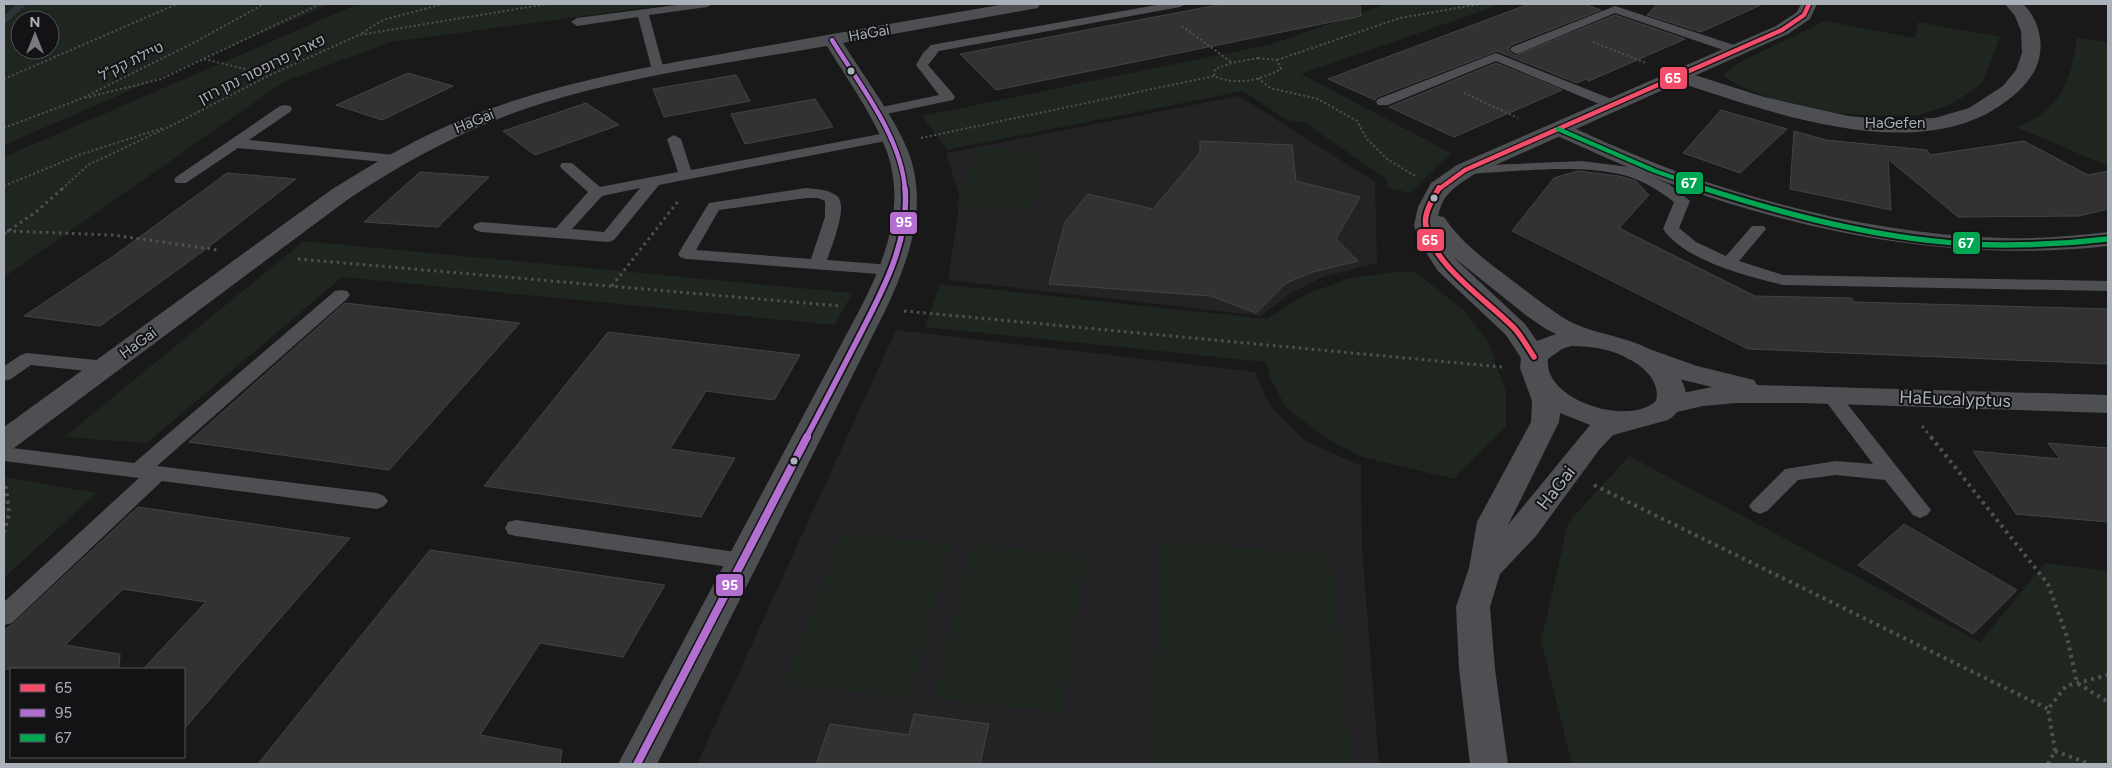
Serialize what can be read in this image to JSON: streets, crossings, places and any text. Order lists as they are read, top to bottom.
{
  "streets": {
    "street": ["HaGai", "HaGefen", "HaEucalyptus"],
    "path": ["טיילת קק\"ל", "פארק פרופסור נתן רוזן"]
  },
  "crossings": [
    ["HaGai", "HaGefen"],
    ["HaGai", "HaEucalyptus"],
    ["טיילת קק\"ל", "פארק פרופסור נתן רוזן"]
  ],
  "lines": ["transit line 65", "transit line 95", "transit line 67"],
  "legend": ["65", "95", "67"],
  "north": "top"
}
